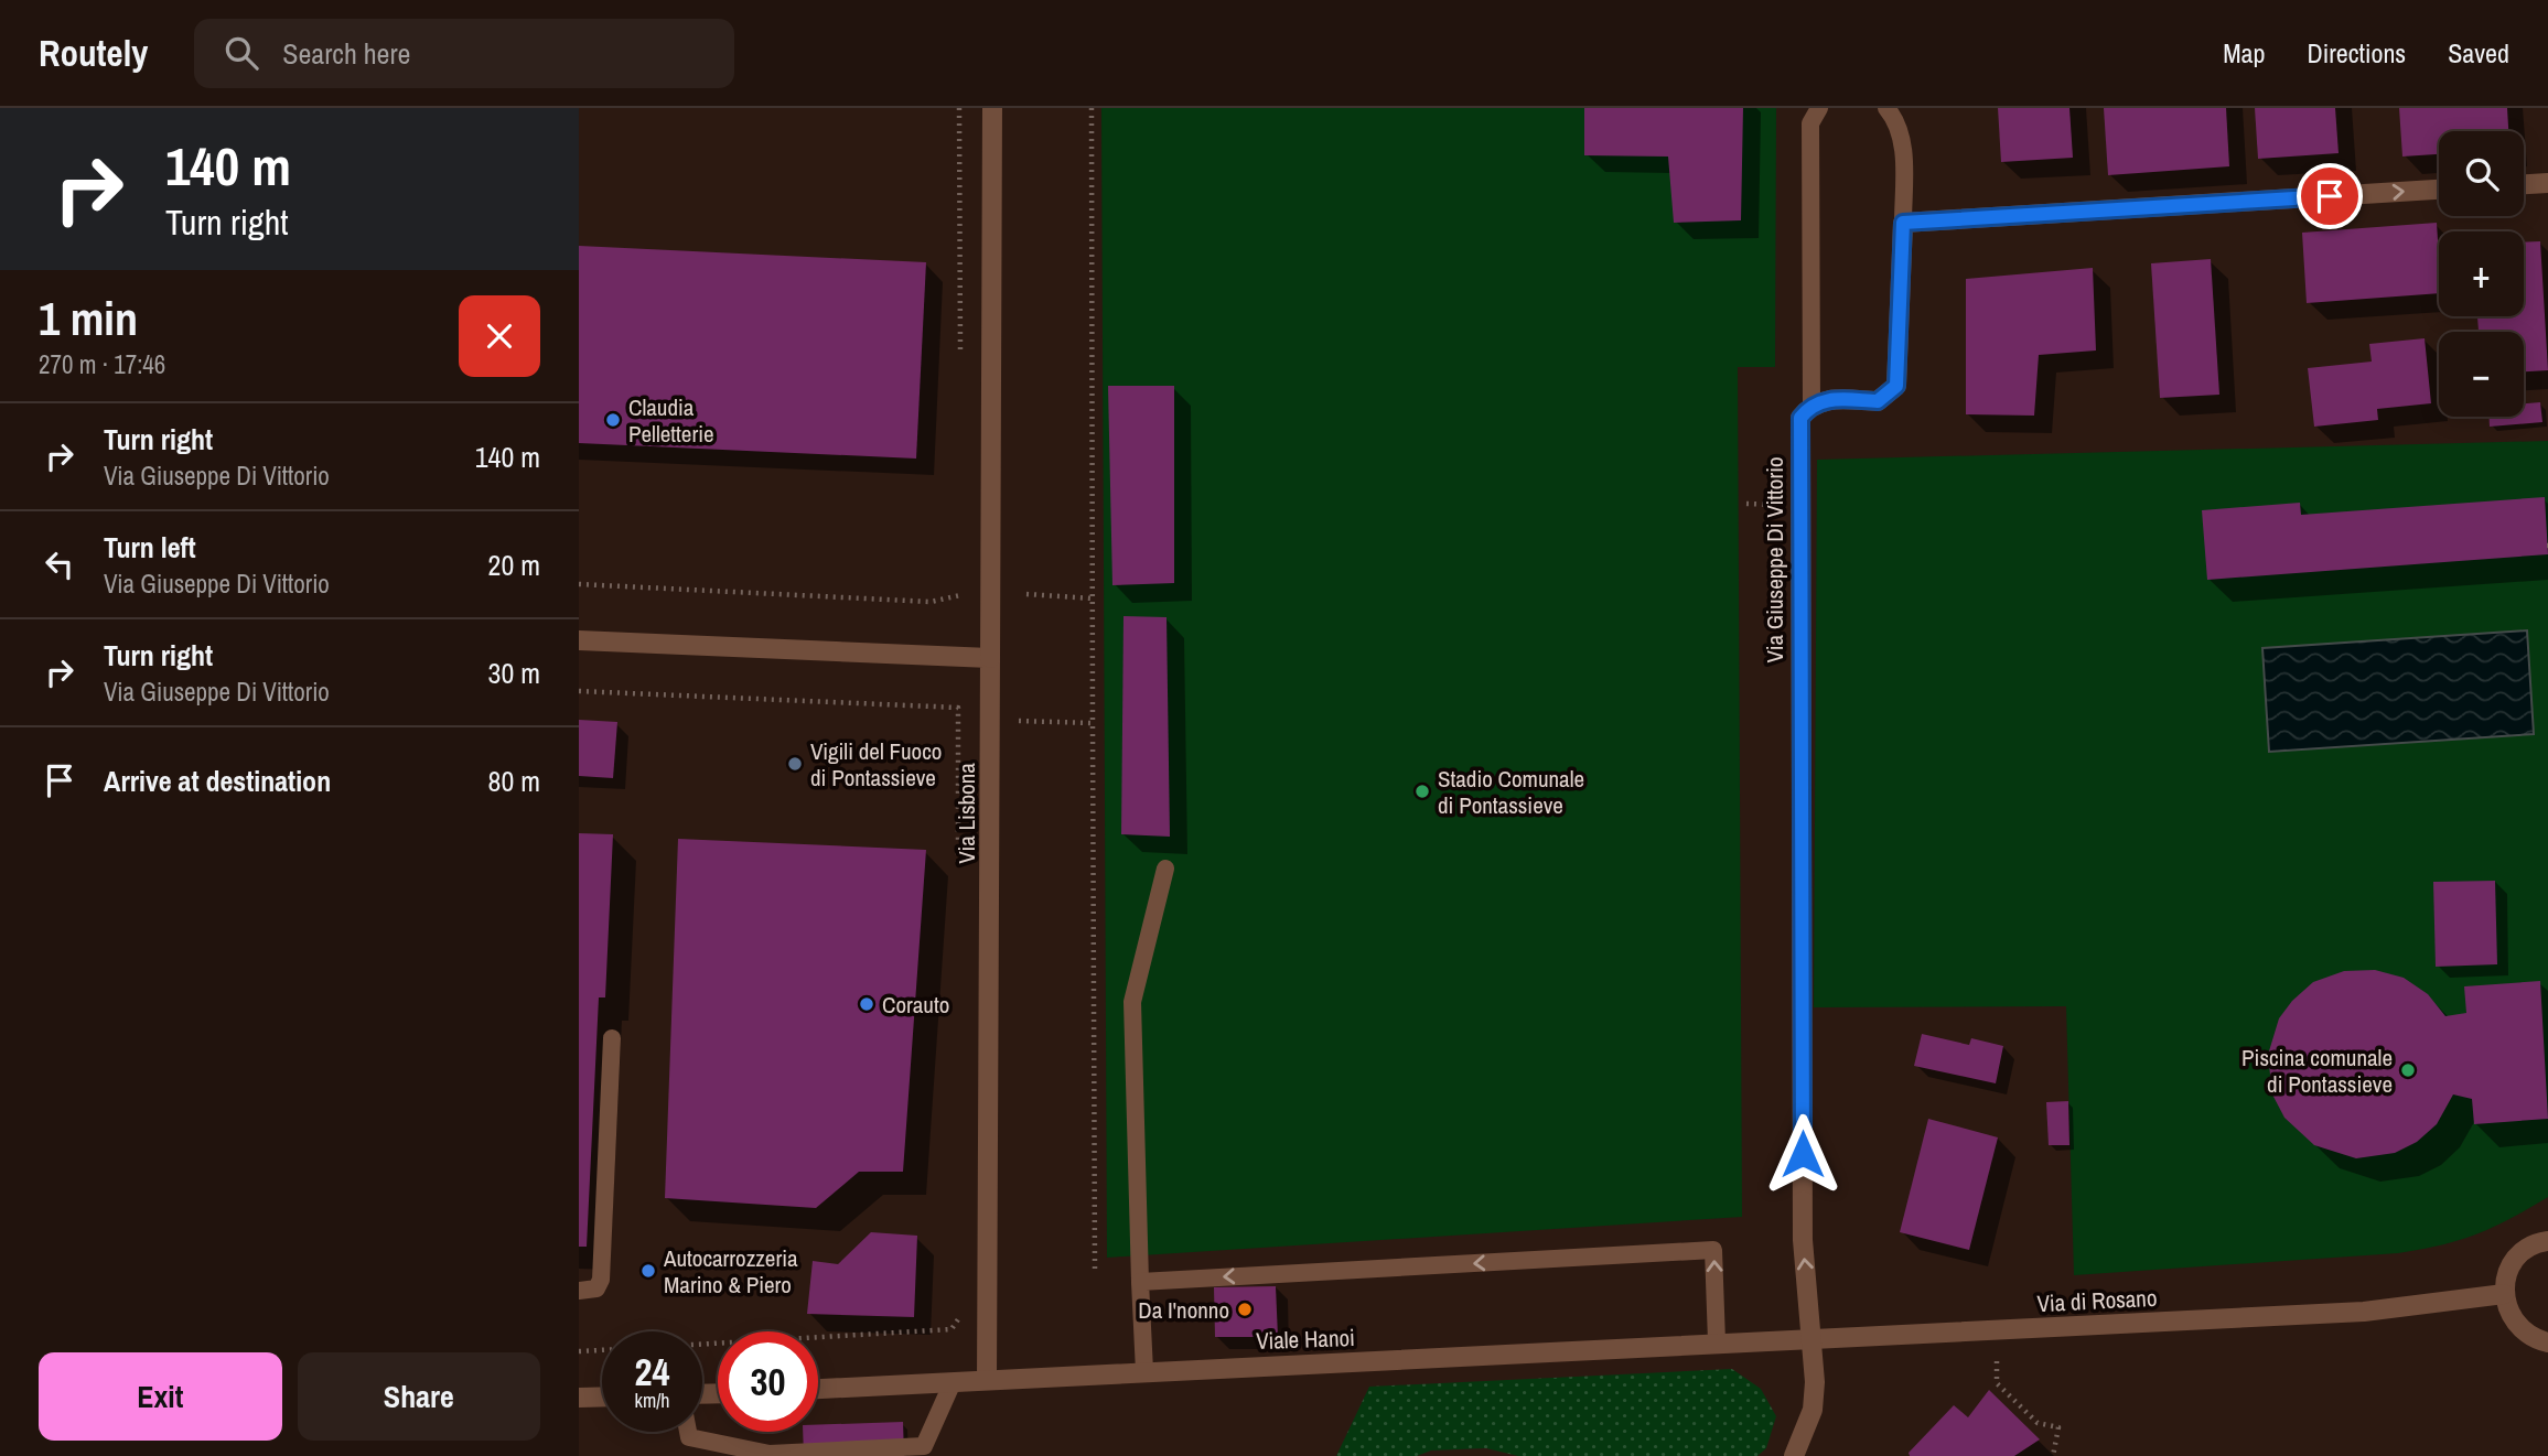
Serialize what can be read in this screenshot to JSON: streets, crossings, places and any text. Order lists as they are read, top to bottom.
{
  "streets": {
    "street": [
      "Via Giuseppe Di Vittorio",
      "Via Lisbona",
      "Via di Rosano",
      "Viale Hanoi"
    ]
  },
  "crossings": [
    ["Via Giuseppe Di Vittorio", "Via di Rosano"],
    ["Via Giuseppe Di Vittorio", "Viale Hanoi"],
    ["Via Lisbona", "Viale Hanoi"],
    ["Via di Rosano", "Viale Hanoi"]
  ],
  "one_way": ["Via Giuseppe Di Vittorio"],
  "places": [
    "Claudia Pelletterie",
    "Vigili del Fuoco di Pontassieve",
    "Stadio Comunale di Pontassieve",
    "Corauto",
    "Piscina comunale di Pontassieve",
    "Autocarrozzeria Marino & Piero",
    "Da I'nonno"
  ],
  "page": {
    "header": "Routely",
    "search": "Search here",
    "nav": ["Map", "Directions", "Saved"],
    "turn": ["140 m", "Turn right"],
    "map_buttons": ["+", "−"],
    "heading": ["1 min", "270 m · 17:46"],
    "list": [
      {
        "name": "Turn right",
        "note": "Via Giuseppe Di Vittorio",
        "value": "140 m"
      },
      {
        "name": "Turn left",
        "note": "Via Giuseppe Di Vittorio",
        "value": "20 m"
      },
      {
        "name": "Turn right",
        "note": "Via Giuseppe Di Vittorio",
        "value": "30 m"
      },
      {
        "name": "Arrive at destination",
        "value": "80 m"
      }
    ],
    "speed": "24 km/h",
    "limit": "30",
    "buttons": ["Exit", "Share"]
  }
}
